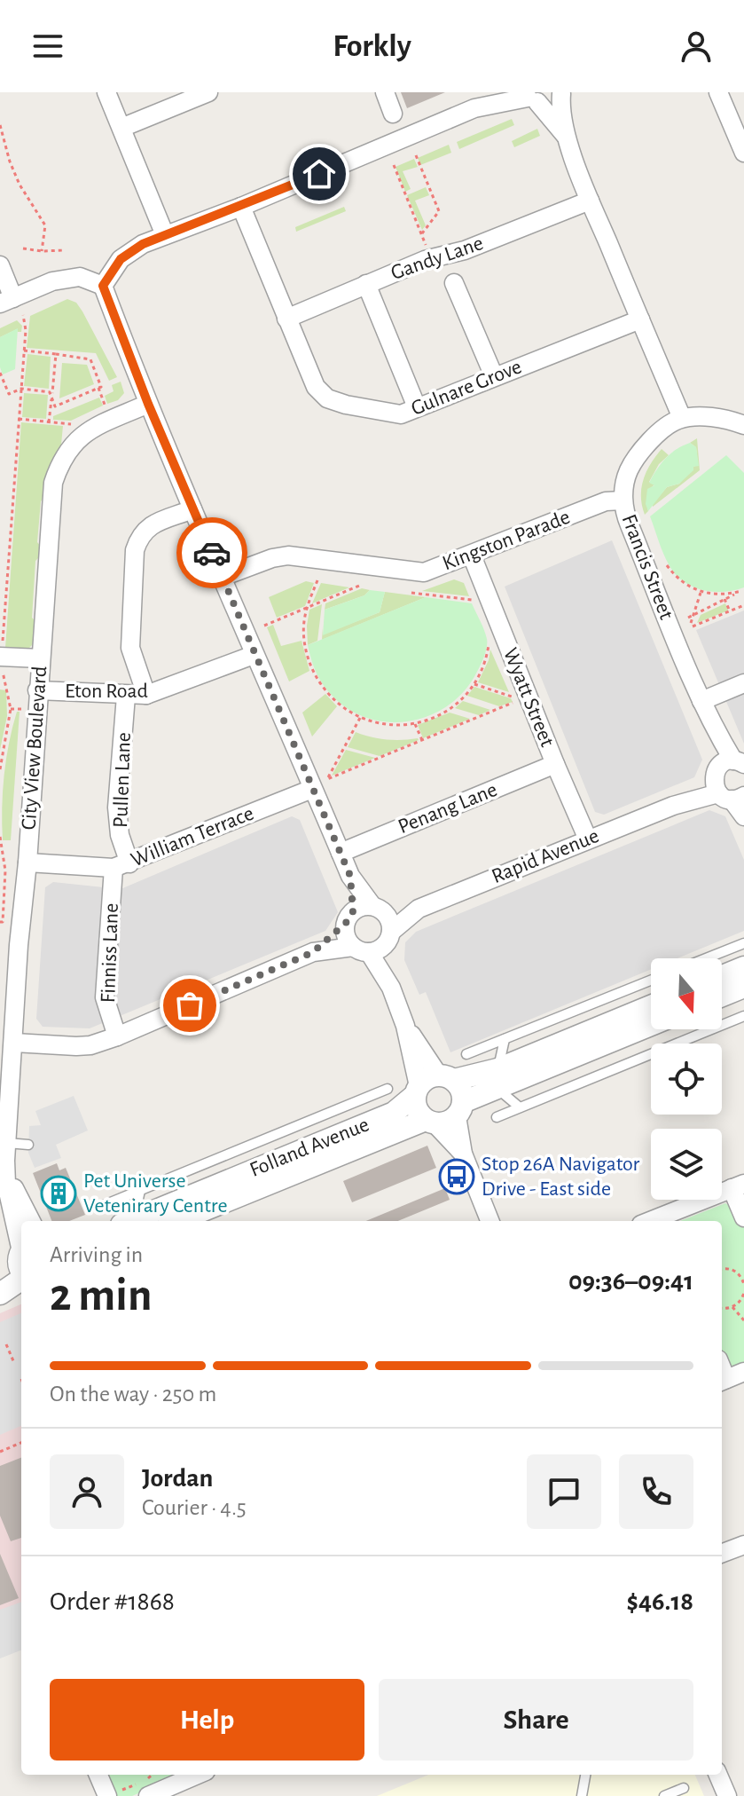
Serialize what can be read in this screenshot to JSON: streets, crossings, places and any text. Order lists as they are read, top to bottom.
{
  "streets": {
    "street": [
      "Gandy Lane",
      "Gulnare Grove",
      "Kingston Parade",
      "Francis Street",
      "Eton Road",
      "Wyatt Street",
      "City View Boulevard",
      "Pullen Lane",
      "Penang Lane",
      "William Terrace",
      "Rapid Avenue",
      "Finniss Lane",
      "Folland Avenue"
    ]
  },
  "crossings": [
    ["Gandy Lane", "Gulnare Grove"],
    ["Kingston Parade", "Francis Street"],
    ["Kingston Parade", "Wyatt Street"],
    ["Francis Street", "Rapid Avenue"],
    ["Eton Road", "City View Boulevard"],
    ["Eton Road", "Pullen Lane"],
    ["Wyatt Street", "Penang Lane"],
    ["Wyatt Street", "Rapid Avenue"],
    ["City View Boulevard", "William Terrace"],
    ["Pullen Lane", "William Terrace"],
    ["Pullen Lane", "Finniss Lane"],
    ["William Terrace", "Finniss Lane"]
  ],
  "places": {
    "bus stop": ["Stop 26A Navigator Drive - East side"],
    "building": ["Pet Universe Vetenirary Centre"]
  },
  "north": "bottom",
  "page": {
    "header": "Forkly",
    "heading": ["2 min", "Arriving in", "09:36–09:41"],
    "panel": [
      "Jordan",
      "Courier · 4.5",
      "Order #1868",
      "$46.18"
    ],
    "bar": "On the way · 250 m",
    "buttons": ["Help", "Share"]
  }
}
